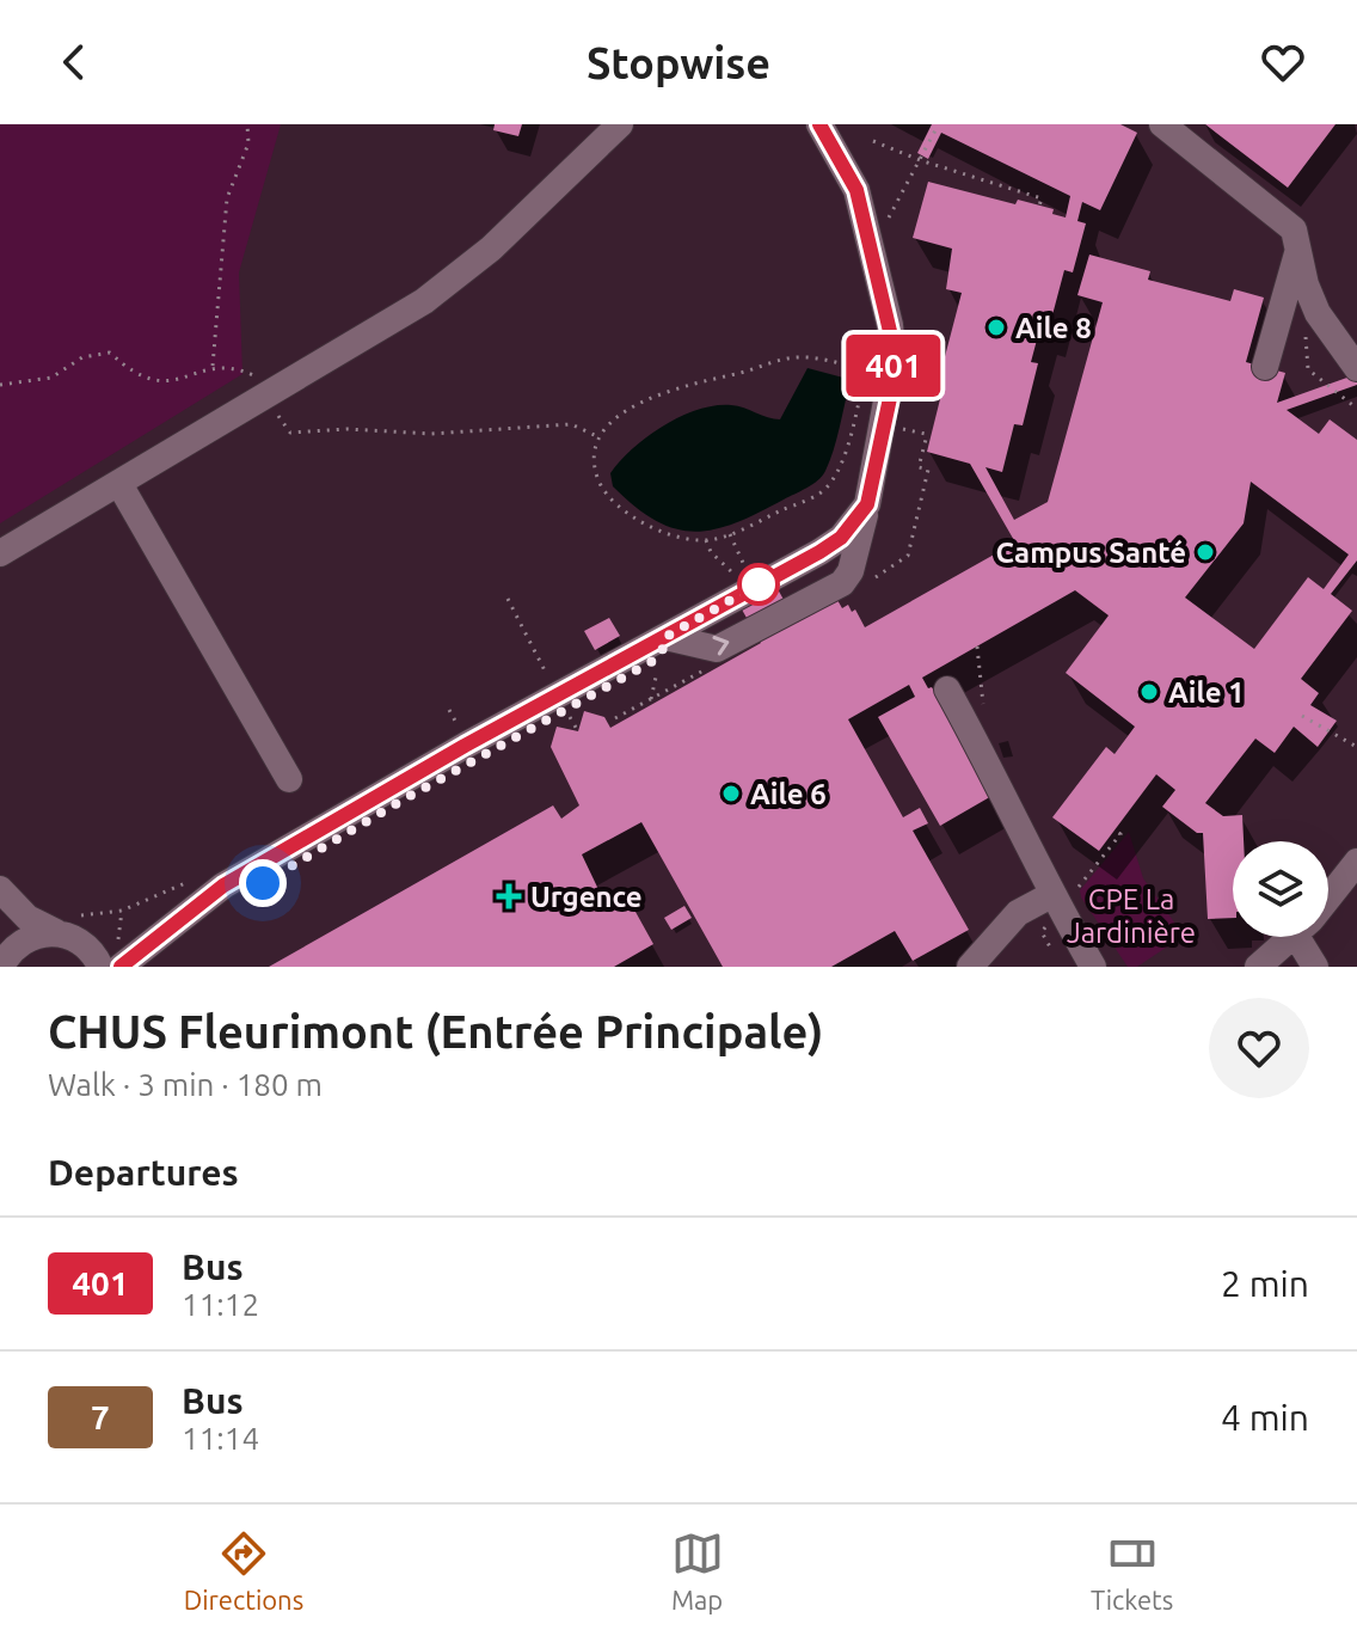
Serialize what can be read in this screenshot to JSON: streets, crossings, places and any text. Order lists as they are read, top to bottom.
{
  "parks": ["CPE La Jardinière"],
  "places": {
    "other": [
      "Aile 8",
      "Campus Santé",
      "Aile 1",
      "Aile 6"
    ],
    "health": ["Urgence"]
  },
  "lines": ["bus line 401"],
  "page": {
    "header": "Stopwise",
    "on_map": "401",
    "heading": [
      ["CHUS Fleurimont (Entrée Principale)", "Walk · 3 min · 180 m"],
      "Departures"
    ],
    "list": [
      {
        "mark": "401",
        "name": "Bus",
        "note": "11:12",
        "value": "2 min"
      },
      {
        "mark": "7",
        "name": "Bus",
        "note": "11:14",
        "value": "4 min"
      }
    ],
    "tabs": ["Directions", "Map", "Tickets"]
  }
}
